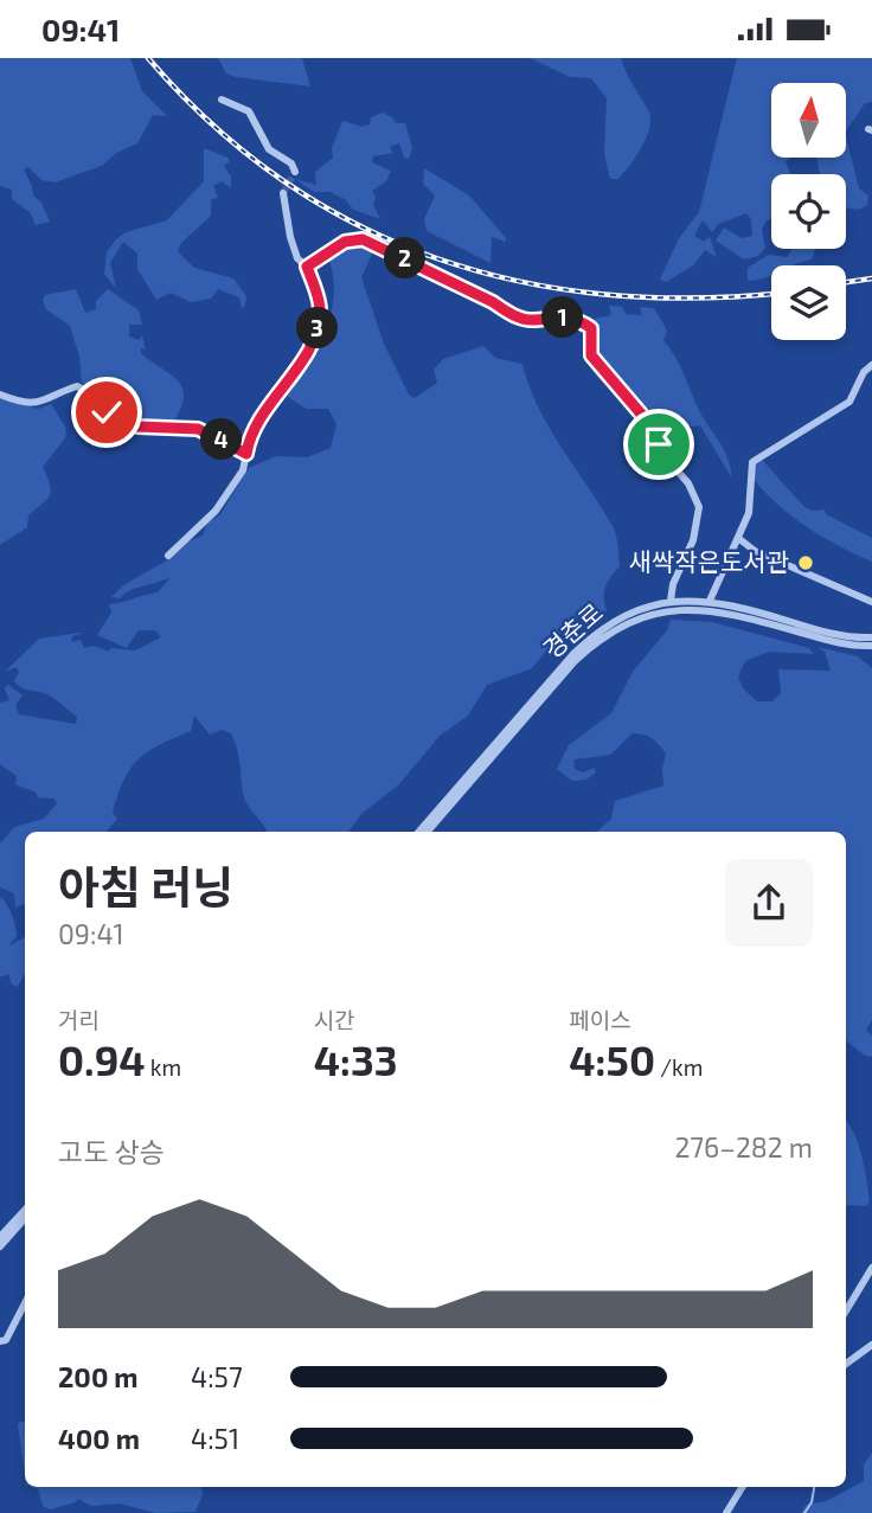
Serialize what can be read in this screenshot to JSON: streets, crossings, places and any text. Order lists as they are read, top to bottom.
{
  "streets": {
    "street": ["경춘로"]
  },
  "places": ["새싹작은도서관"],
  "north": "top",
  "page": {
    "status": "09:41",
    "pins": [
      "2",
      "1",
      "3",
      "4"
    ],
    "heading": ["아침 러닝", "09:41"],
    "stats": [
      ["거리", "0.94 km"],
      ["시간", "4:33"],
      ["페이스", "4:50 /km"]
    ],
    "chart": ["고도 상승", "276–282 m"],
    "list": [
      {
        "name": "200 m",
        "note": "4:57"
      },
      {
        "name": "400 m",
        "note": "4:51"
      }
    ]
  }
}
